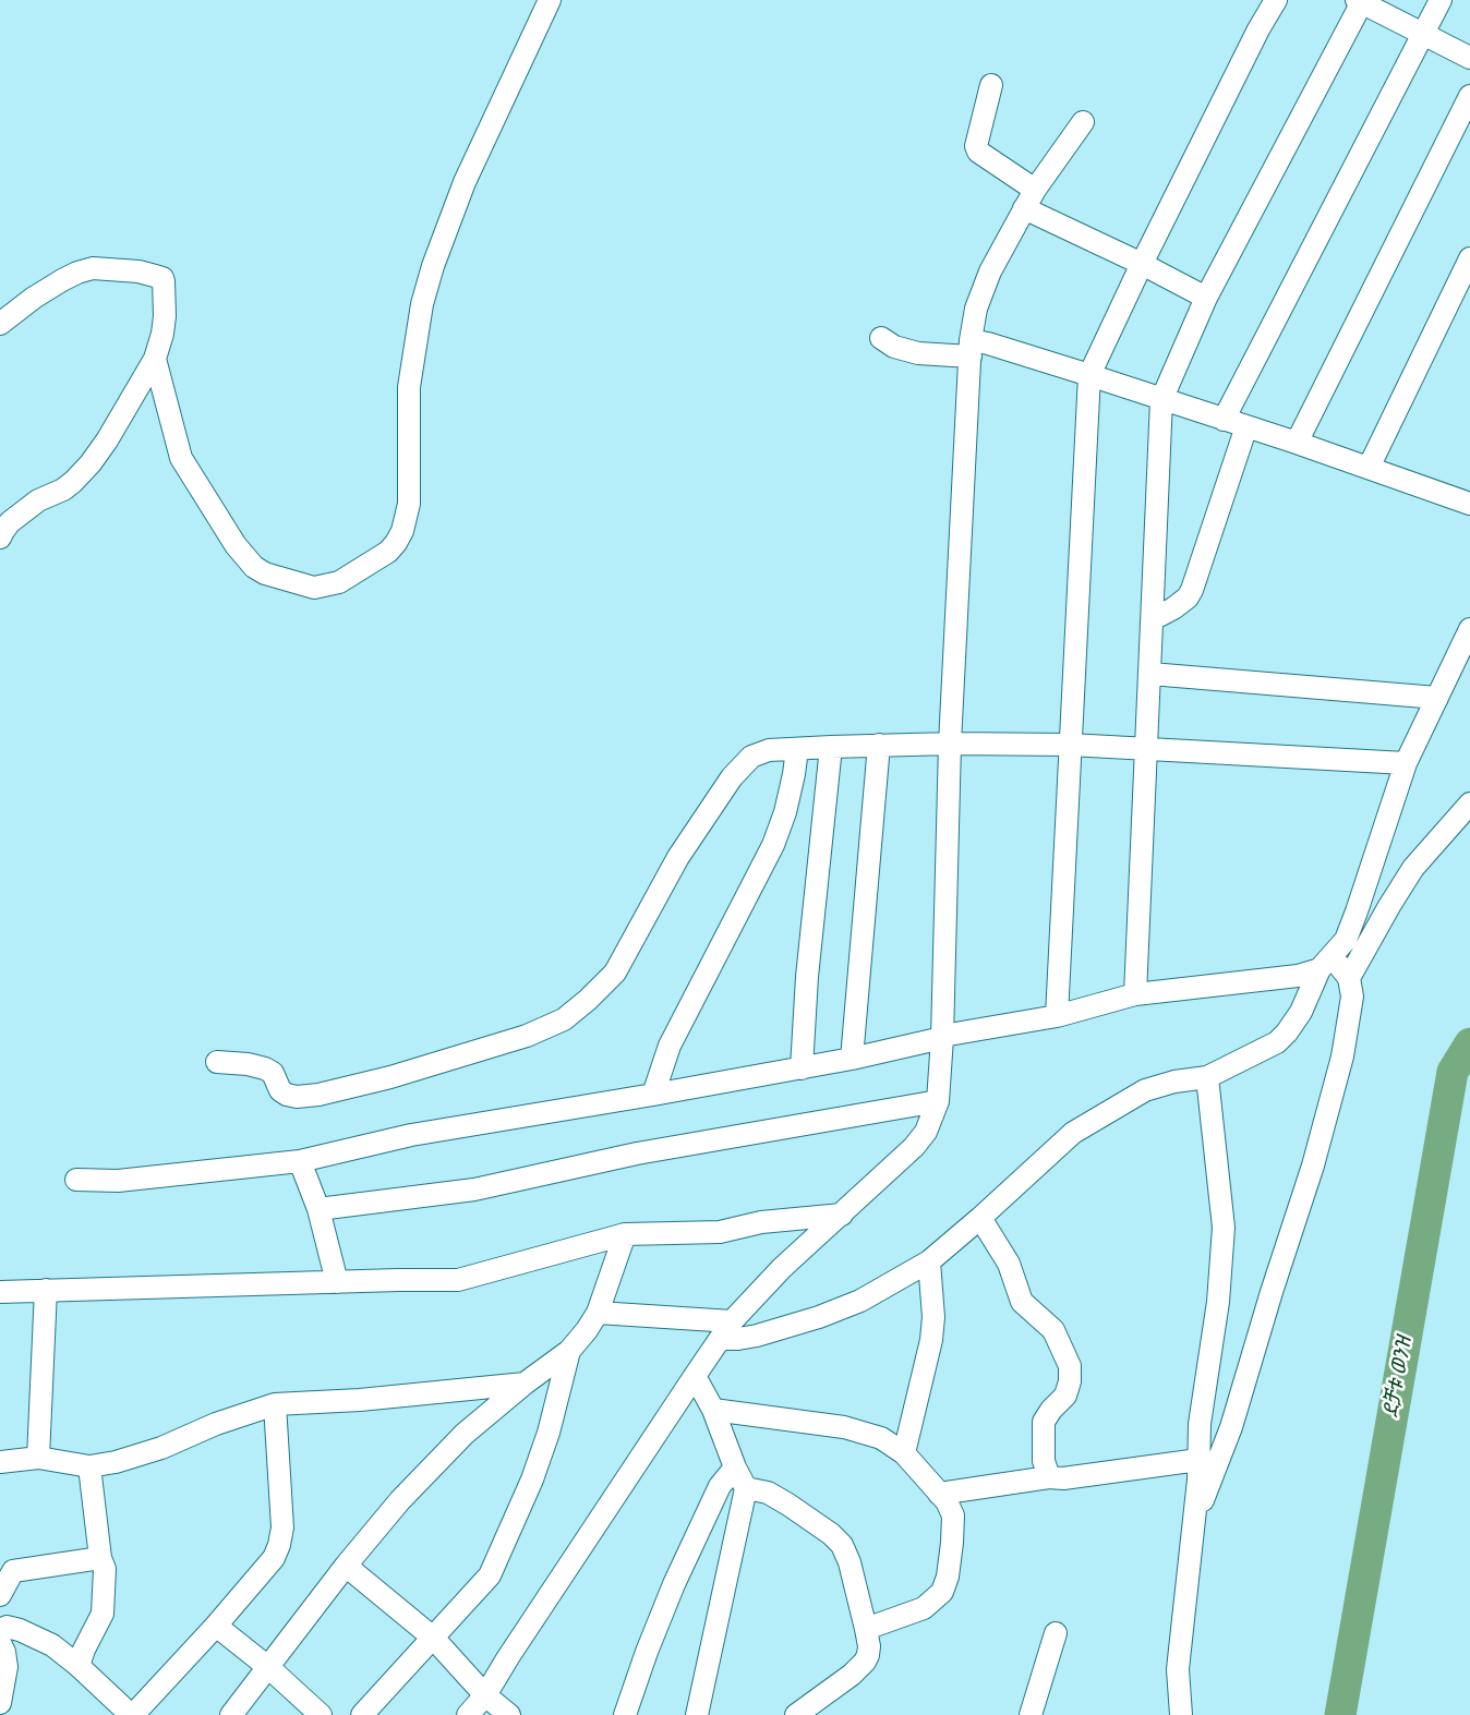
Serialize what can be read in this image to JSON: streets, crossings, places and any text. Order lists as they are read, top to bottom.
{
  "water": ["ደቻቱ ወንዝ"]
}
